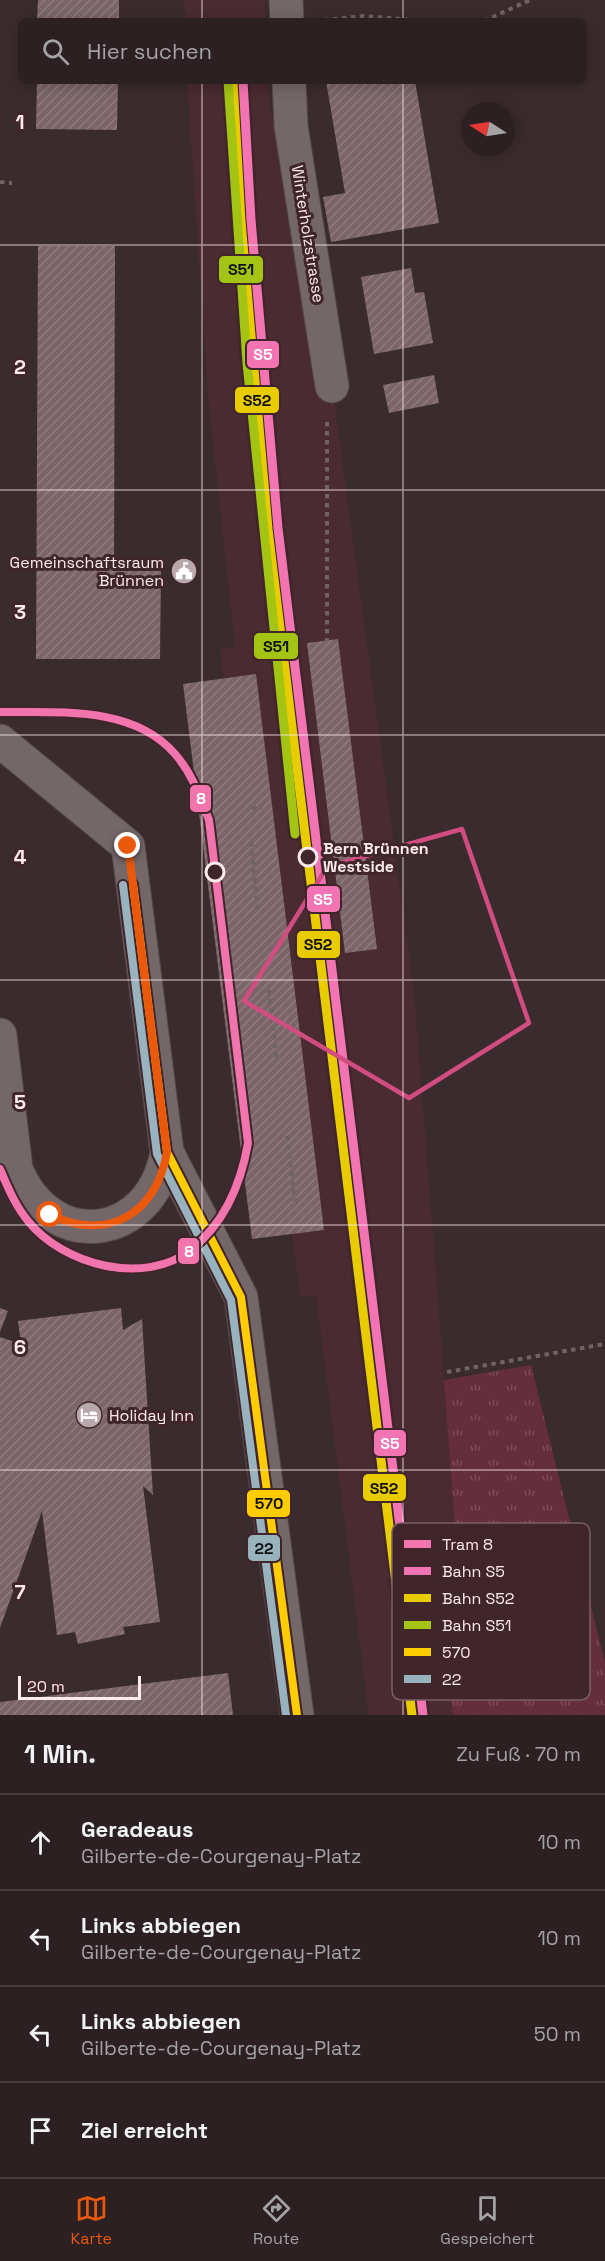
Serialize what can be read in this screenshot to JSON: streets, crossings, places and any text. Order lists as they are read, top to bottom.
{
  "streets": {
    "street": ["Winterholzstrasse"]
  },
  "places": {
    "public building": ["Gemeinschaftsraum Brünnen"],
    "other": ["Bern Brünnen Westside"],
    "hotel": ["Holiday Inn"]
  },
  "lines": [
    "rail line S5",
    "rail line S52",
    "rail line S51",
    "tram line 8",
    "transit line 570",
    "transit line 22"
  ],
  "legend": [
    "Tram 8",
    "Bahn S5",
    "Bahn S52",
    "Bahn S51",
    "570",
    "22"
  ],
  "scale_bar": "20 m",
  "north": "left",
  "page": {
    "search": "Hier suchen",
    "scale": "20 m",
    "heading": ["1 Min.", "Zu Fuß · 70 m"],
    "list": [
      ["Geradeaus", "Gilberte-de-Courgenay-Platz", "10 m"],
      ["Links abbiegen", "Gilberte-de-Courgenay-Platz", "10 m"],
      ["Links abbiegen", "Gilberte-de-Courgenay-Platz", "50 m"],
      "Ziel erreicht"
    ],
    "nav": ["Karte", "Route", "Gespeichert"]
  },
  "grid": {
    "rows": [
      "1",
      "2",
      "3",
      "4",
      "5",
      "6",
      "7"
    ]
  }
}
